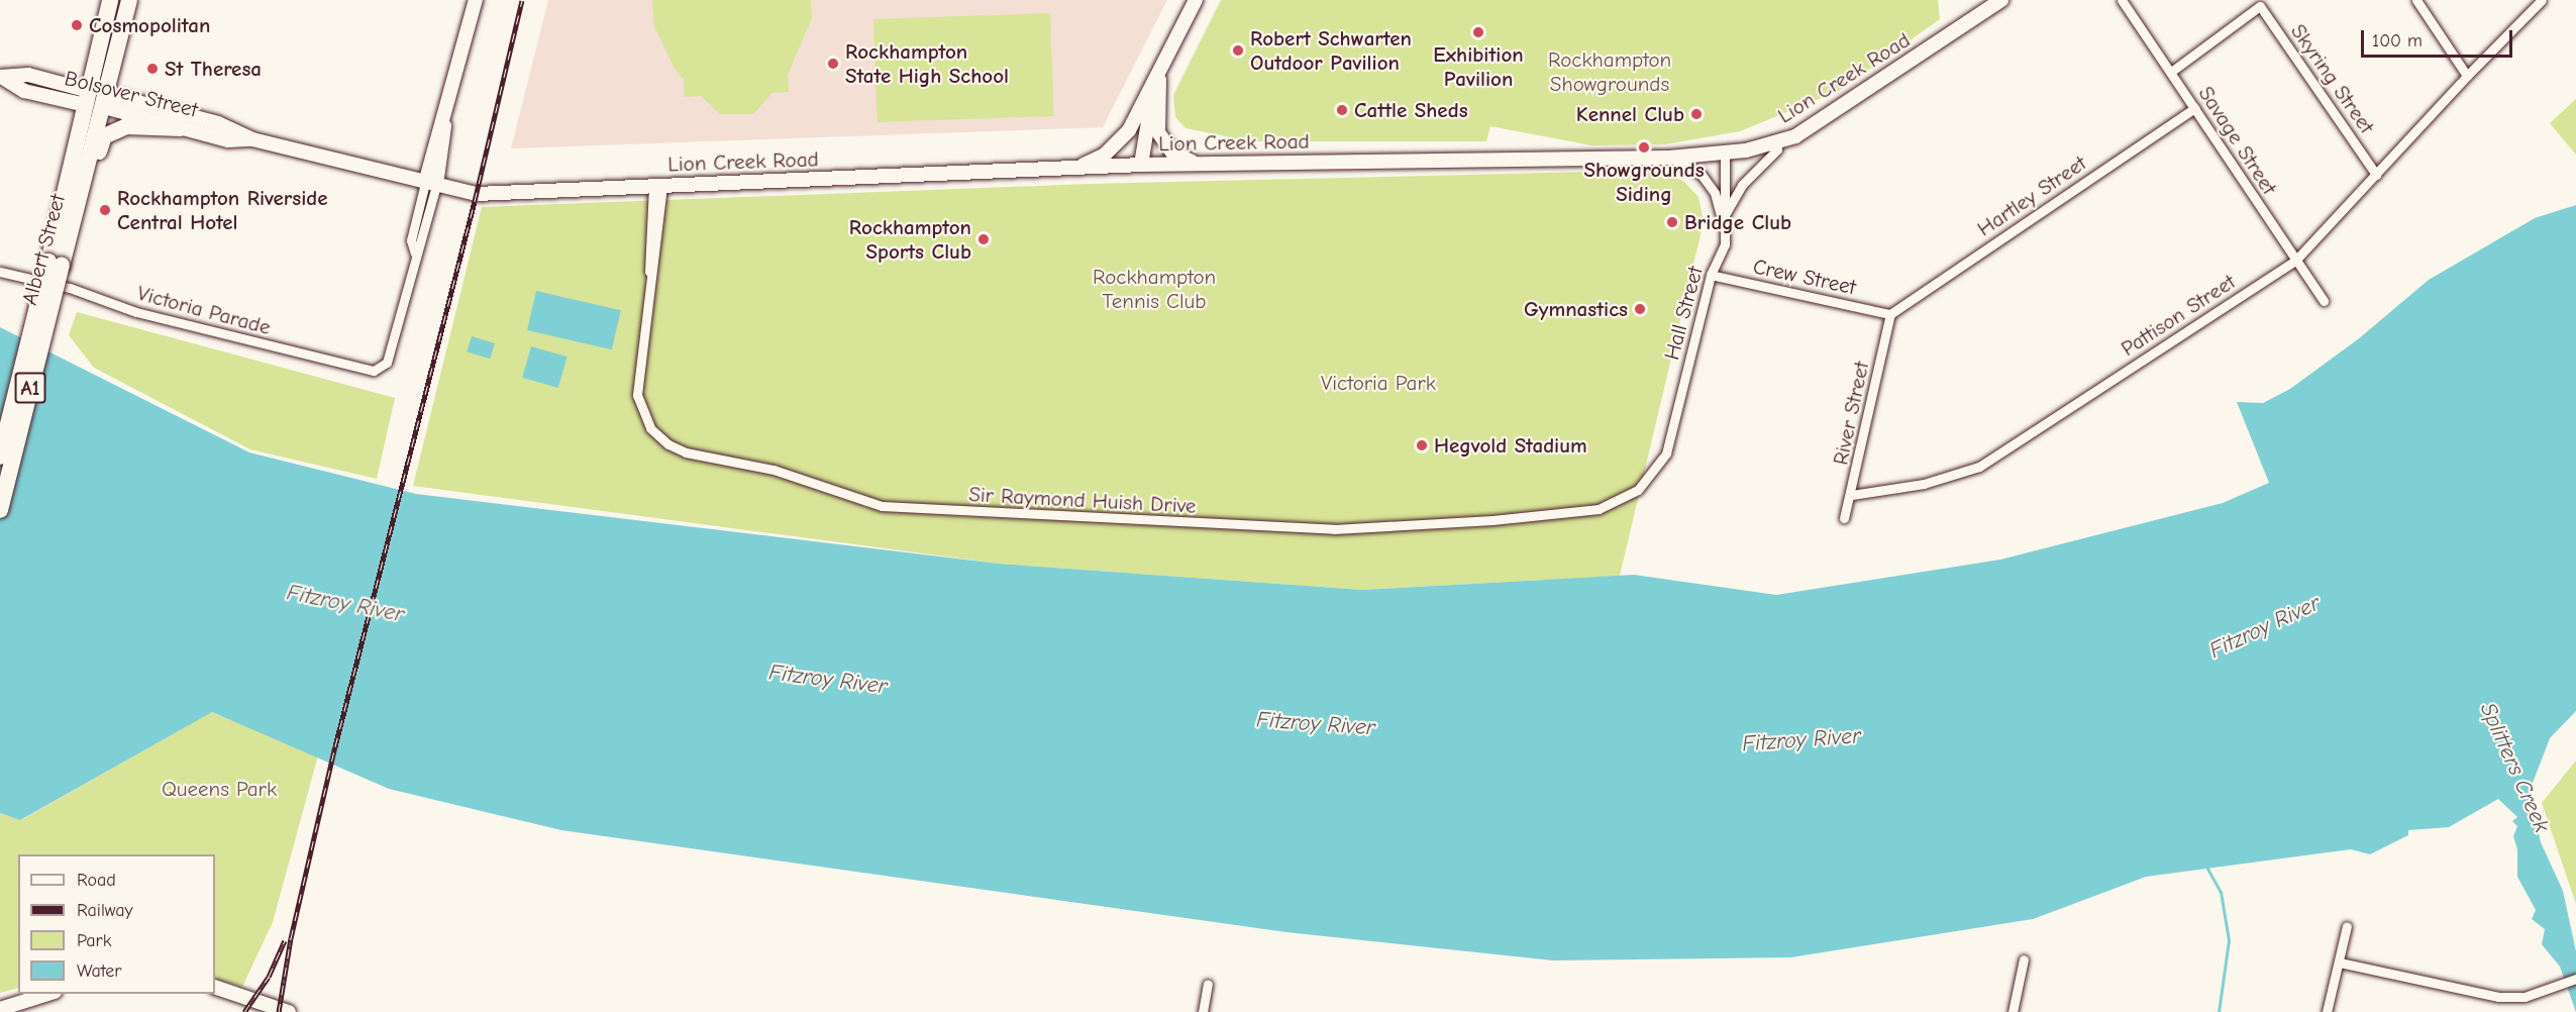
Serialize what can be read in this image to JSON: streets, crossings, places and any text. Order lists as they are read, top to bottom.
{
  "streets": {
    "highway": ["Bolsover Street", "Albert Street", "A1"],
    "street": [
      "Lion Creek Road",
      "Skyring Street",
      "Savage Street",
      "Hartley Street",
      "Crew Street",
      "Victoria Parade",
      "Hall Street",
      "Pattison Street",
      "River Street",
      "Sir Raymond Huish Drive"
    ]
  },
  "crossings": [
    ["Lion Creek Road", "Bolsover Street"],
    ["Lion Creek Road", "Victoria Parade"],
    ["Lion Creek Road", "Hall Street"],
    ["Lion Creek Road", "Sir Raymond Huish Drive"],
    ["Skyring Street", "Savage Street"],
    ["Skyring Street", "Pattison Street"],
    ["Bolsover Street", "Albert Street"],
    ["Bolsover Street", "Victoria Parade"],
    ["Savage Street", "Hartley Street"],
    ["Savage Street", "Pattison Street"],
    ["Hartley Street", "Crew Street"],
    ["Hartley Street", "River Street"],
    ["Crew Street", "Hall Street"],
    ["Crew Street", "River Street"],
    ["Hall Street", "Sir Raymond Huish Drive"],
    ["Pattison Street", "River Street"]
  ],
  "water": ["Fitzroy River", "Splitters Creek"],
  "parks": [
    "Rockhampton Showgrounds",
    "Rockhampton Tennis Club",
    "Victoria Park",
    "Queens Park"
  ],
  "places": [
    "Cosmopolitan",
    "Exhibition Pavilion",
    "Robert Schwarten Outdoor Pavilion",
    "Rockhampton State High School",
    "St Theresa",
    "Cattle Sheds",
    "Kennel Club",
    "Showgrounds Siding",
    "Rockhampton Riverside Central Hotel",
    "Bridge Club",
    "Rockhampton Sports Club",
    "Gymnastics",
    "Hegvold Stadium"
  ],
  "legend": [
    "Road",
    "Railway",
    "Park",
    "Water"
  ],
  "scale_bar": "100 m"
}
